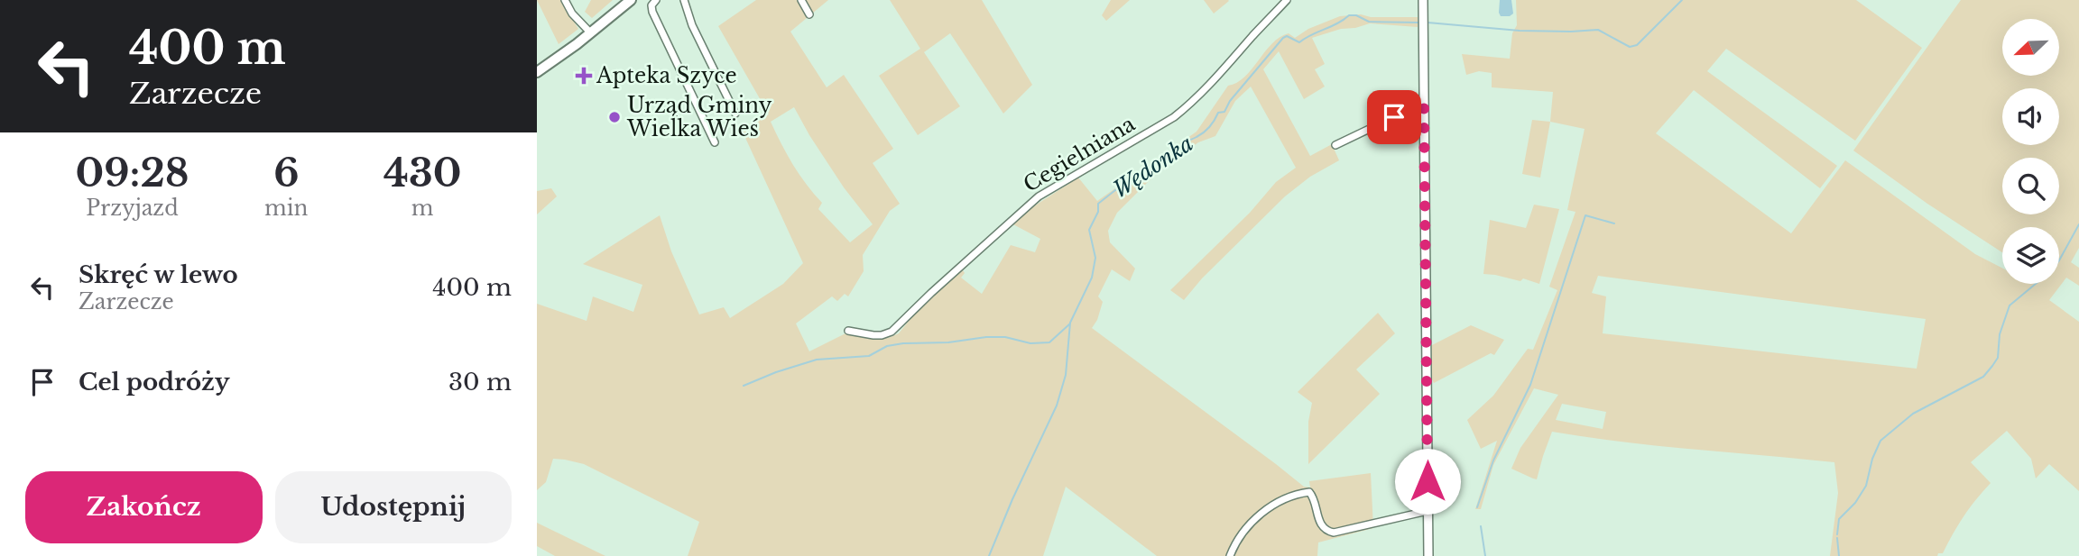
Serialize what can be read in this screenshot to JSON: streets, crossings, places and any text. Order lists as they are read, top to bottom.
{
  "streets": {
    "street": ["Cegielniana"]
  },
  "water": ["Wędonka"],
  "places": {
    "health": ["Apteka Szyce"],
    "other": ["Urząd Gminy Wielka Wieś"]
  },
  "north": "bottom left",
  "page": {
    "turn": ["400 m", "Zarzecze"],
    "eta": [
      "09:28",
      "Przyjazd",
      "6",
      "min",
      "430",
      "m"
    ],
    "list": [
      {
        "name": "Skręć w lewo",
        "note": "Zarzecze",
        "value": "400 m"
      },
      {
        "name": "Cel podróży",
        "value": "30 m"
      }
    ],
    "buttons": ["Zakończ", "Udostępnij"]
  }
}
